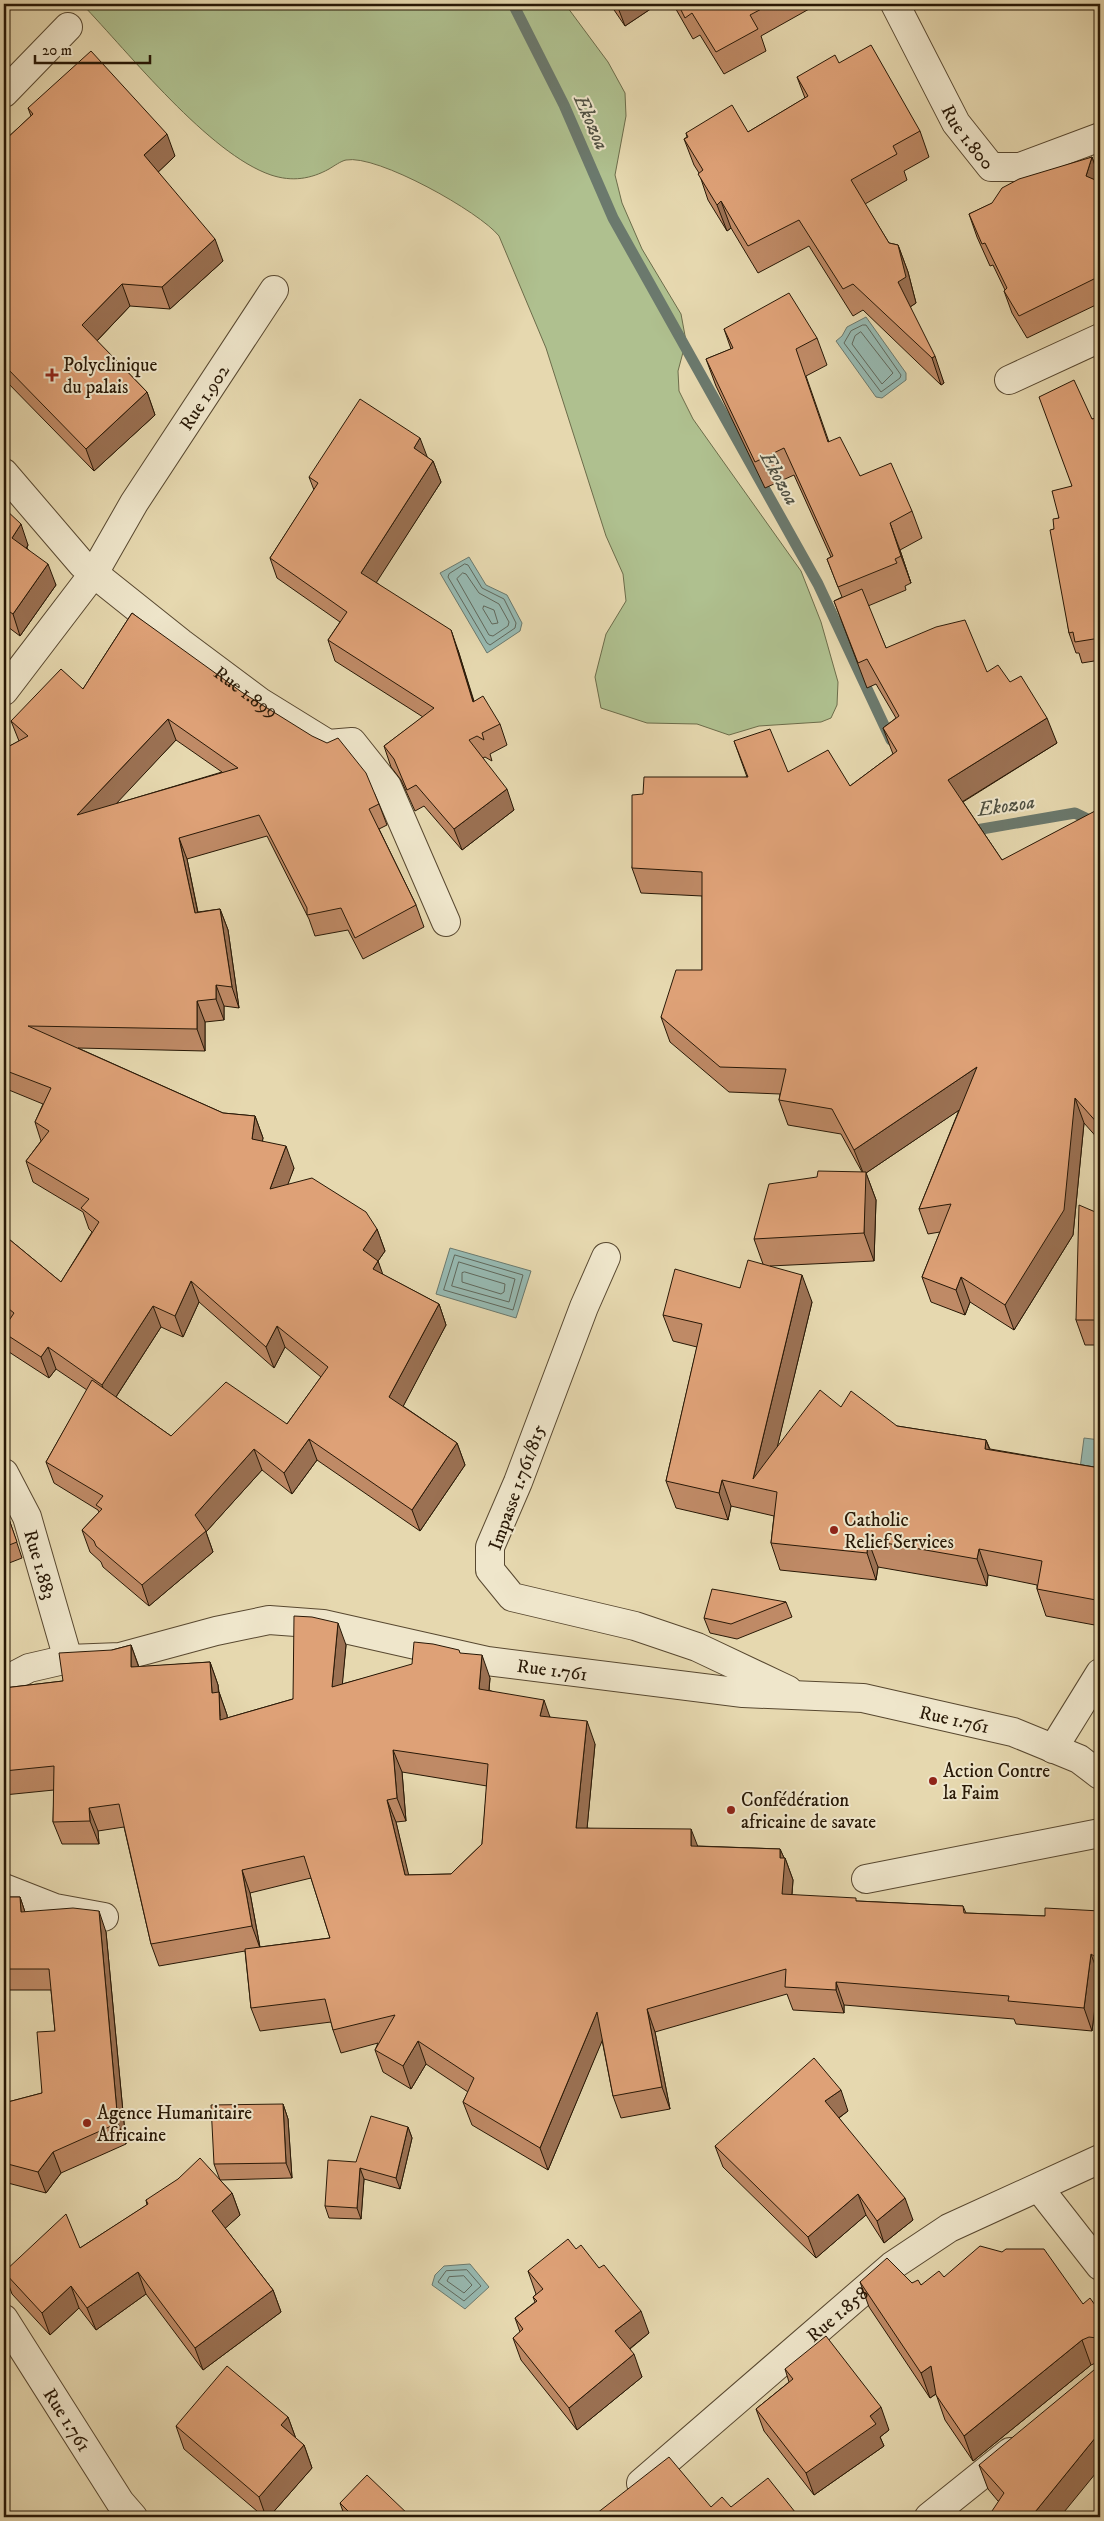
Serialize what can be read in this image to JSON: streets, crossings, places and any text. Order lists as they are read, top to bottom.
{
  "streets": {
    "street": [
      "Rue 1.800",
      "Rue 1.902",
      "Rue 1.899",
      "Impasse 1.761/815",
      "Rue 1.883",
      "Rue 1.761",
      "Rue 1.858"
    ]
  },
  "crossings": [
    ["Rue 1.902", "Rue 1.899"],
    ["Impasse 1.761/815", "Rue 1.761"],
    ["Rue 1.883", "Rue 1.761"]
  ],
  "water": ["Ekozoa"],
  "places": {
    "health": ["Polyclinique du palais"],
    "other": [
      "Catholic Relief Services",
      "Action Contre la Faim",
      "Confédération africaine de savate",
      "Agence Humanitaire Africaine"
    ]
  },
  "scale_bar": "20 m"
}
